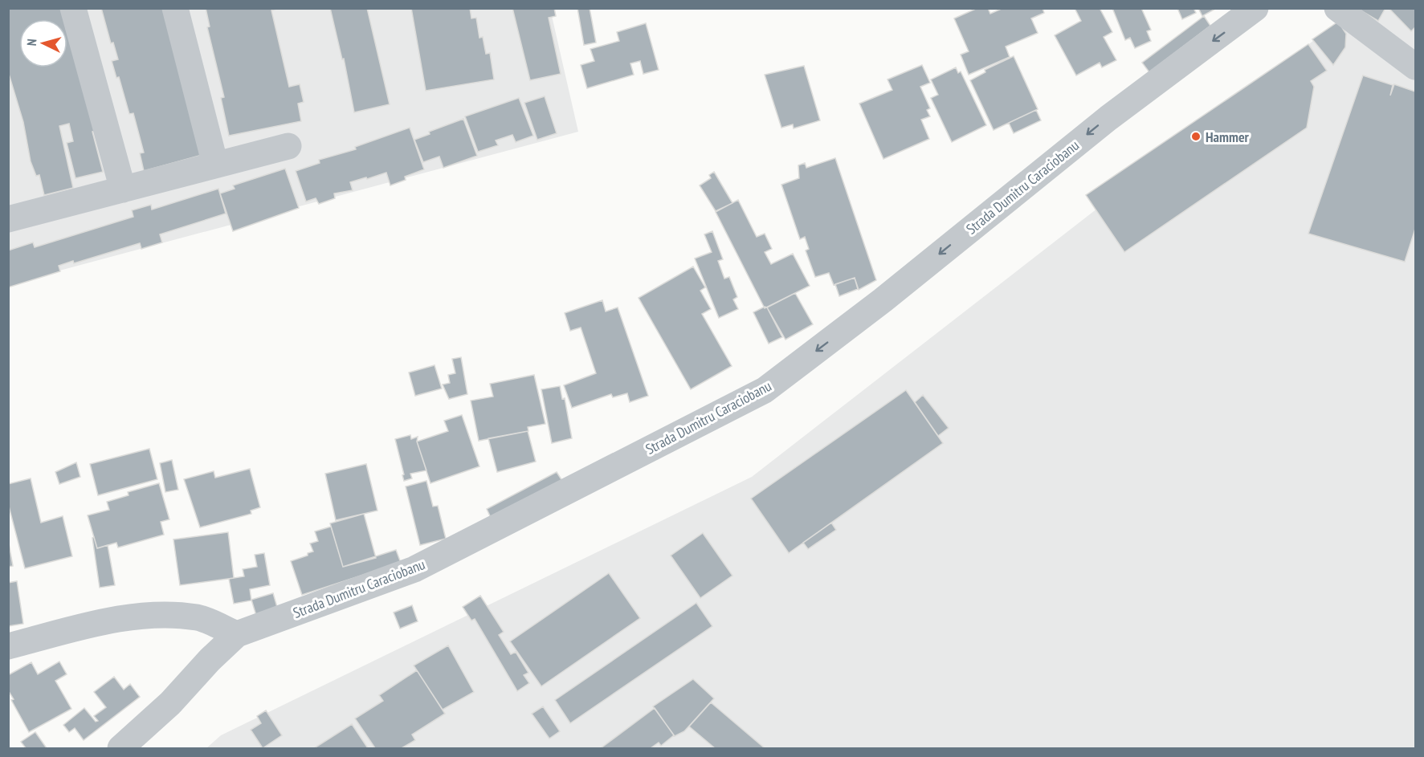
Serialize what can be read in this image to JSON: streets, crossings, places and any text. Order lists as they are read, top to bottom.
{
  "streets": {
    "street": ["Strada Dumitru Caraciobanu"]
  },
  "one_way": ["Strada Dumitru Caraciobanu"],
  "places": ["Hammer"],
  "north": "left"
}
